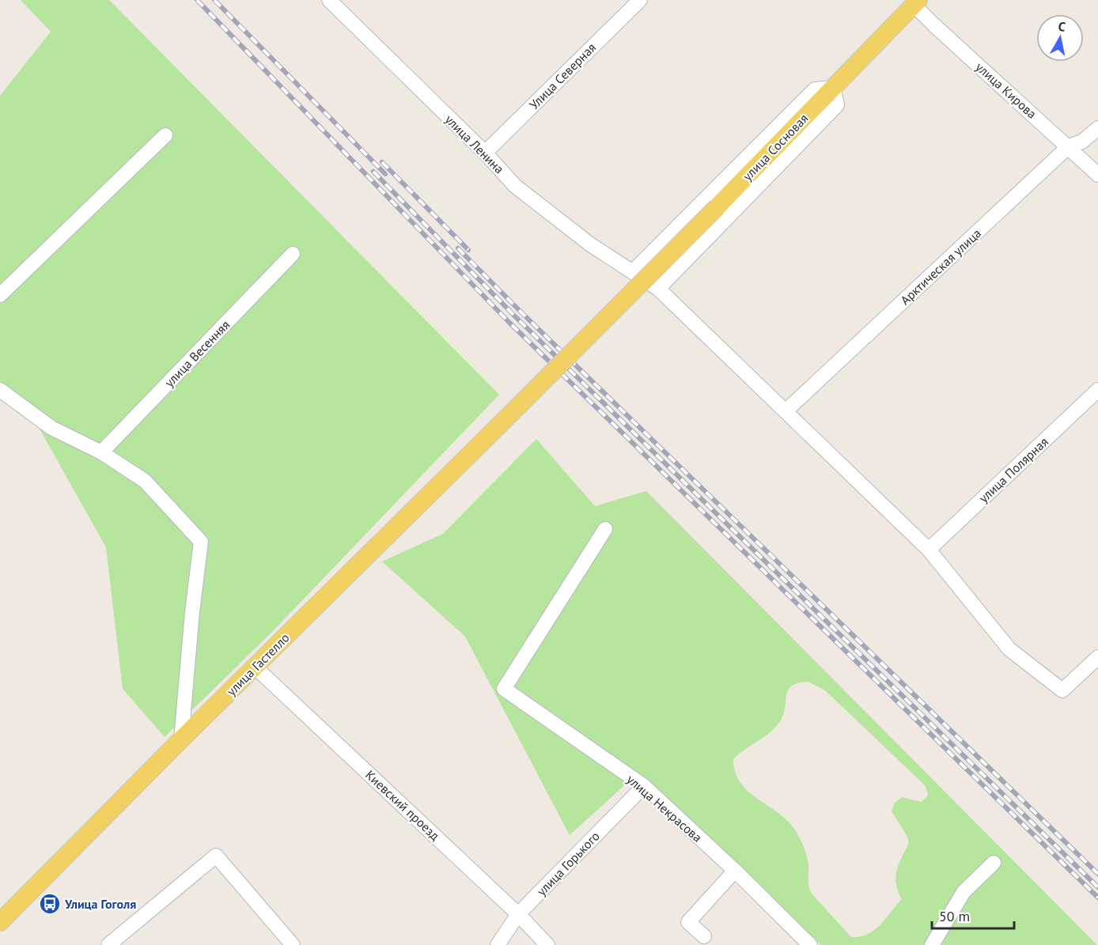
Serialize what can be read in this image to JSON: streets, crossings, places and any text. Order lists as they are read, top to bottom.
{
  "streets": {
    "main road": ["улица Сосновая", "улица Гастелло"],
    "street": [
      "Улица Северная",
      "улица Кирова",
      "улица Ленина",
      "Арктическая улица",
      "улица Весенняя",
      "улица Полярная",
      "Киевский проезд",
      "улица Некрасова",
      "улица Горького"
    ]
  },
  "crossings": [
    ["Улица Северная", "улица Ленина"],
    ["улица Кирова", "улица Сосновая"],
    ["улица Кирова", "Арктическая улица"],
    ["улица Ленина", "Арктическая улица"],
    ["улица Ленина", "улица Полярная"],
    ["улица Сосновая", "улица Гастелло"],
    ["улица Гастелло", "Киевский проезд"],
    ["Киевский проезд", "улица Горького"],
    ["улица Некрасова", "улица Горького"]
  ],
  "places": {
    "bus stop": ["Улица Гоголя"]
  },
  "scale_bar": "50 m",
  "north": "top"
}
